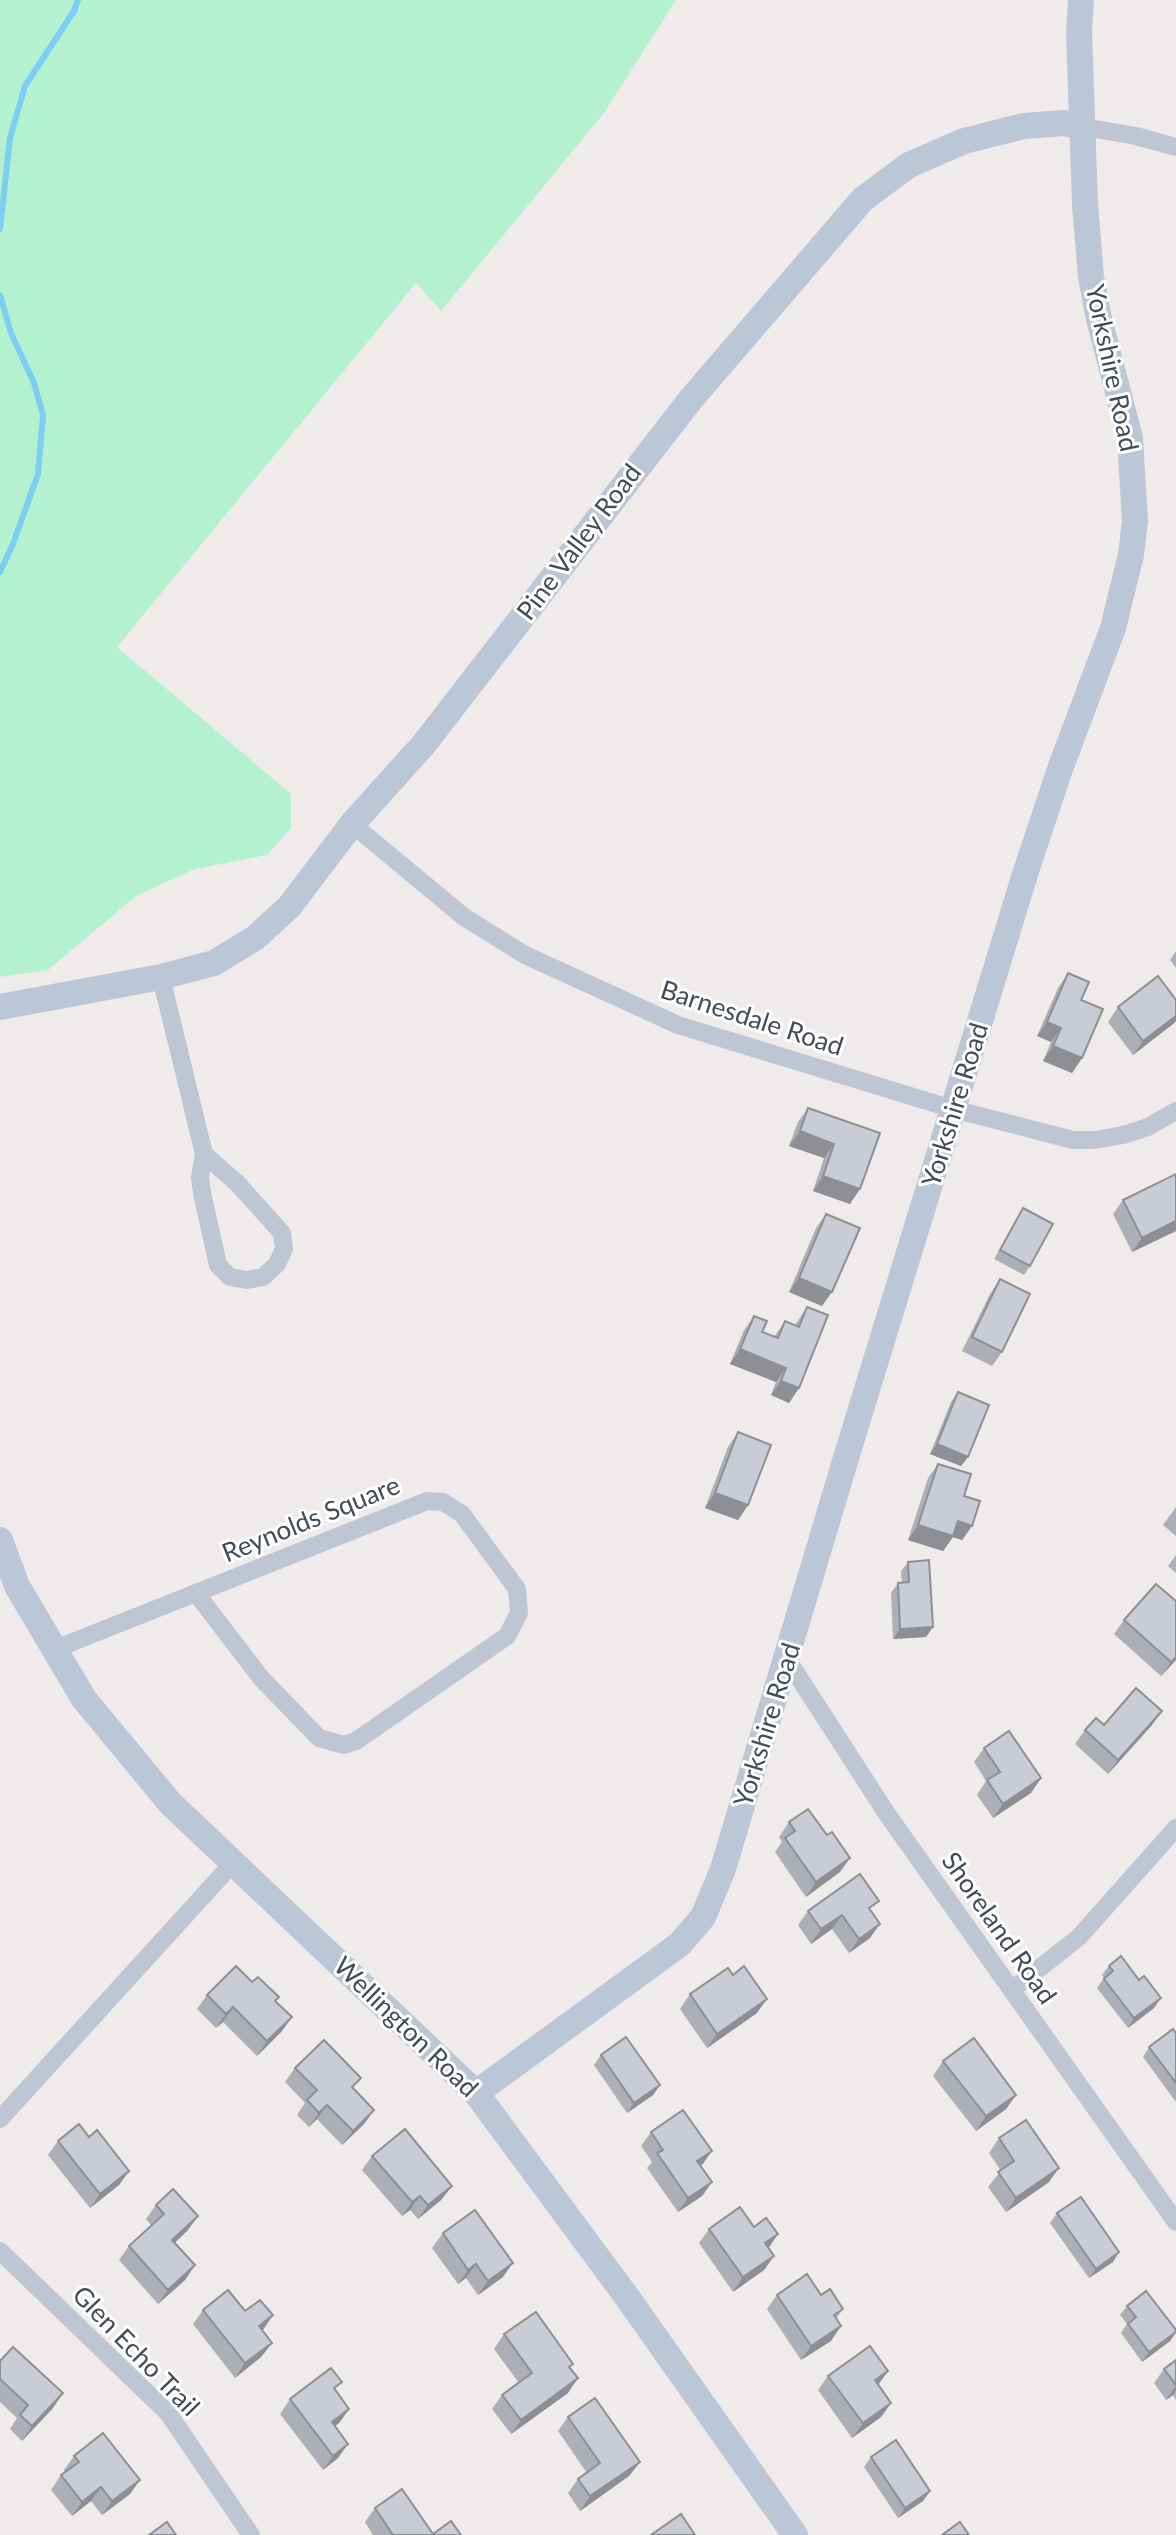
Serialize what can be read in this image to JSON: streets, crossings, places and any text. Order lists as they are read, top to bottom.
{
  "streets": {
    "street": [
      "Yorkshire Road",
      "Pine Valley Road",
      "Barnesdale Road",
      "Reynolds Square",
      "Shoreland Road",
      "Wellington Road",
      "Glen Echo Trail"
    ]
  },
  "crossings": [
    ["Yorkshire Road", "Pine Valley Road"],
    ["Yorkshire Road", "Barnesdale Road"],
    ["Yorkshire Road", "Shoreland Road"],
    ["Yorkshire Road", "Wellington Road"],
    ["Pine Valley Road", "Barnesdale Road"],
    ["Reynolds Square", "Wellington Road"]
  ]
}
